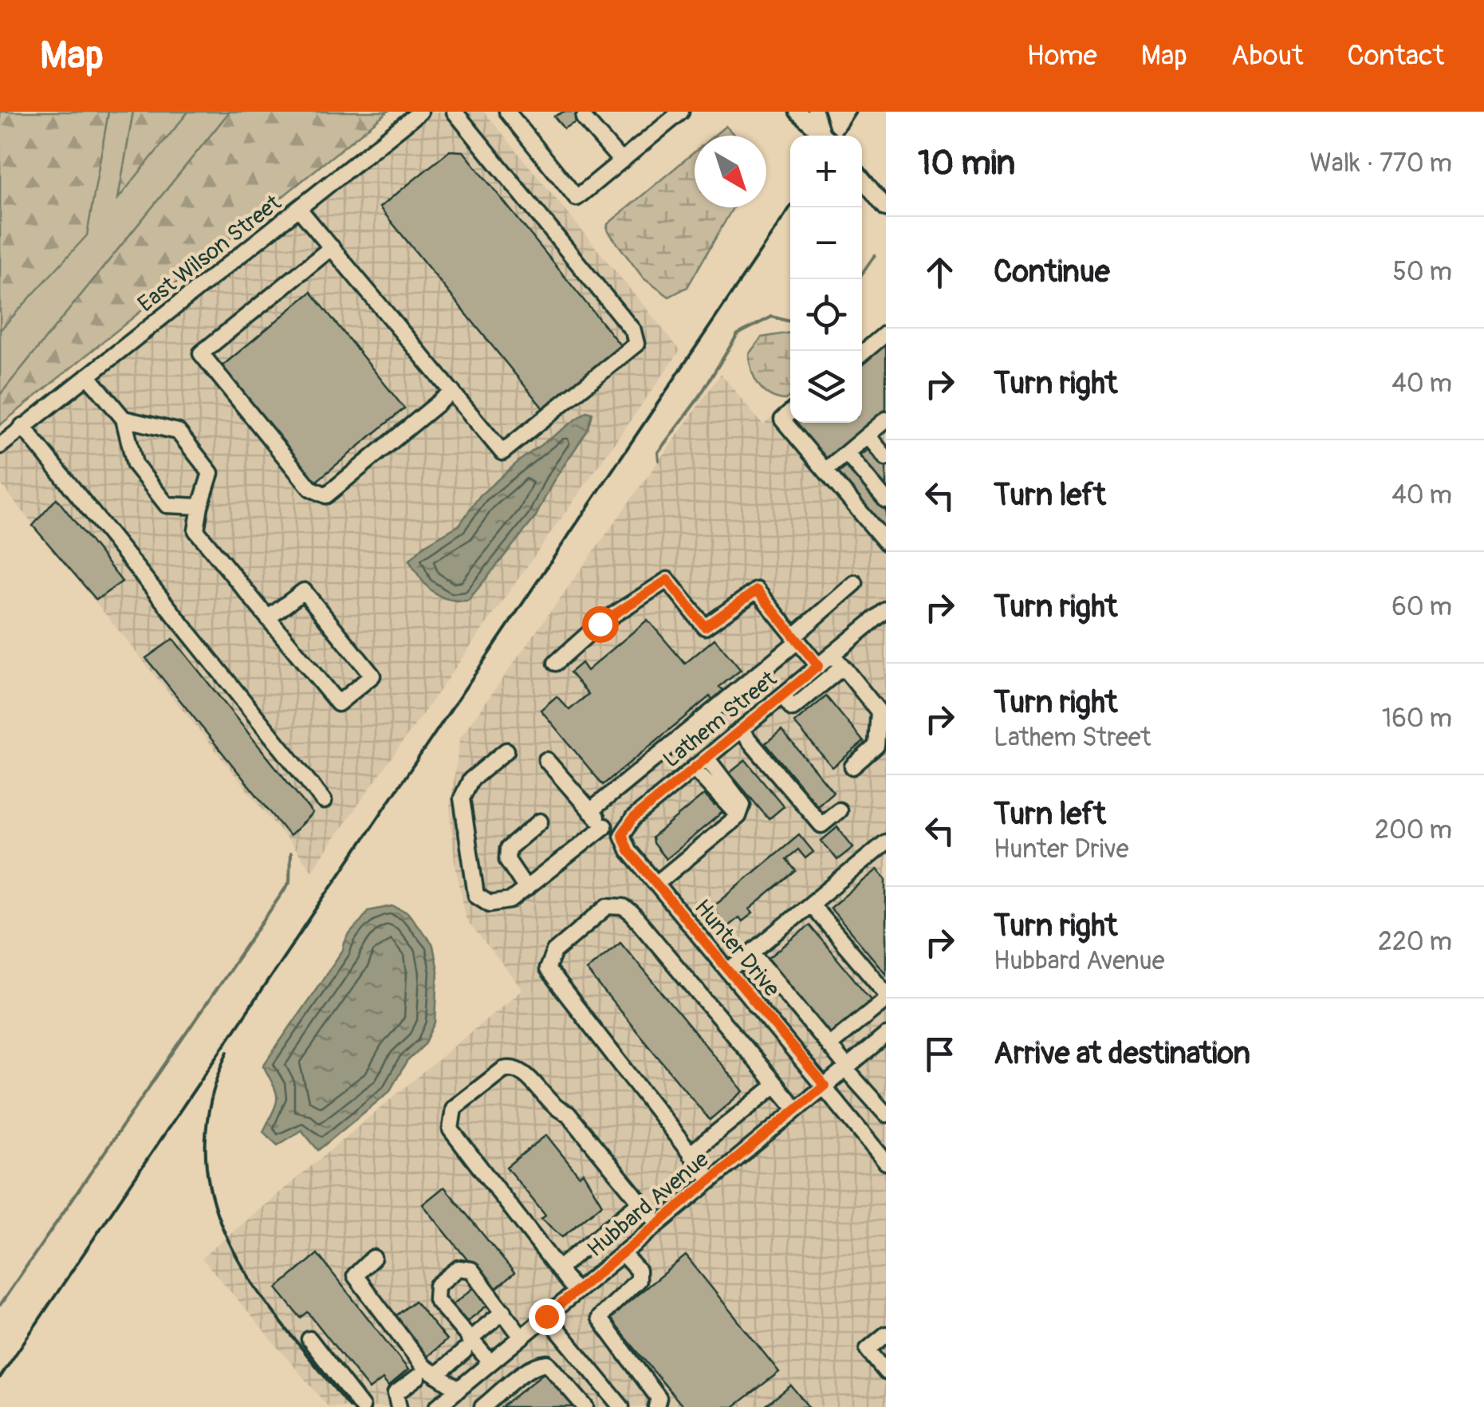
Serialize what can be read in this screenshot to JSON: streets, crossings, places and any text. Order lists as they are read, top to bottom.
{
  "streets": {
    "street": [
      "East Wilson Street",
      "Lathem Street",
      "Hunter Drive",
      "Hubbard Avenue"
    ]
  },
  "crossings": [
    ["Lathem Street", "Hunter Drive"],
    ["Hunter Drive", "Hubbard Avenue"]
  ],
  "north": "bottom right",
  "page": {
    "header": "Map",
    "nav": [
      "Home",
      "Map",
      "About",
      "Contact"
    ],
    "heading": ["10 min", "Walk · 770 m"],
    "map_buttons": ["+", "−"],
    "list": [
      ["Continue", "50 m"],
      ["Turn right", "40 m"],
      ["Turn left", "40 m"],
      ["Turn right", "60 m"],
      ["Turn right", "Lathem Street", "160 m"],
      ["Turn left", "Hunter Drive", "200 m"],
      ["Turn right", "Hubbard Avenue", "220 m"],
      "Arrive at destination"
    ]
  }
}
